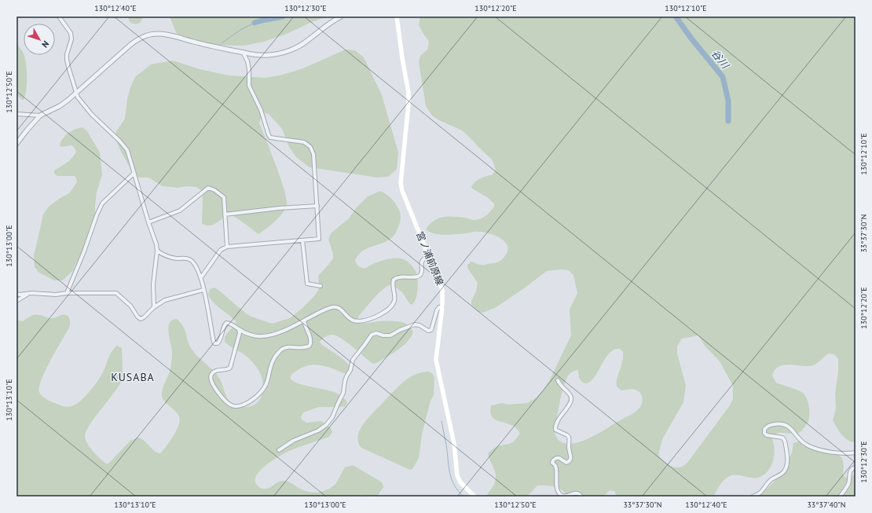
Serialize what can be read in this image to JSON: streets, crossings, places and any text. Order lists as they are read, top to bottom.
{
  "streets": {
    "main road": ["宮ノ浦前原線"]
  },
  "districts": ["KUSABA"],
  "water": ["谷川"],
  "north": "bottom right",
  "coordinates": [
    "130°12'40\"E",
    "130°12'30\"E",
    "130°12'20\"E",
    "130°12'10\"E",
    "130°12'50\"E",
    "33°37'30\"N",
    "130°13'00\"E",
    "130°13'10\"E",
    "33°37'40\"N"
  ]
}
